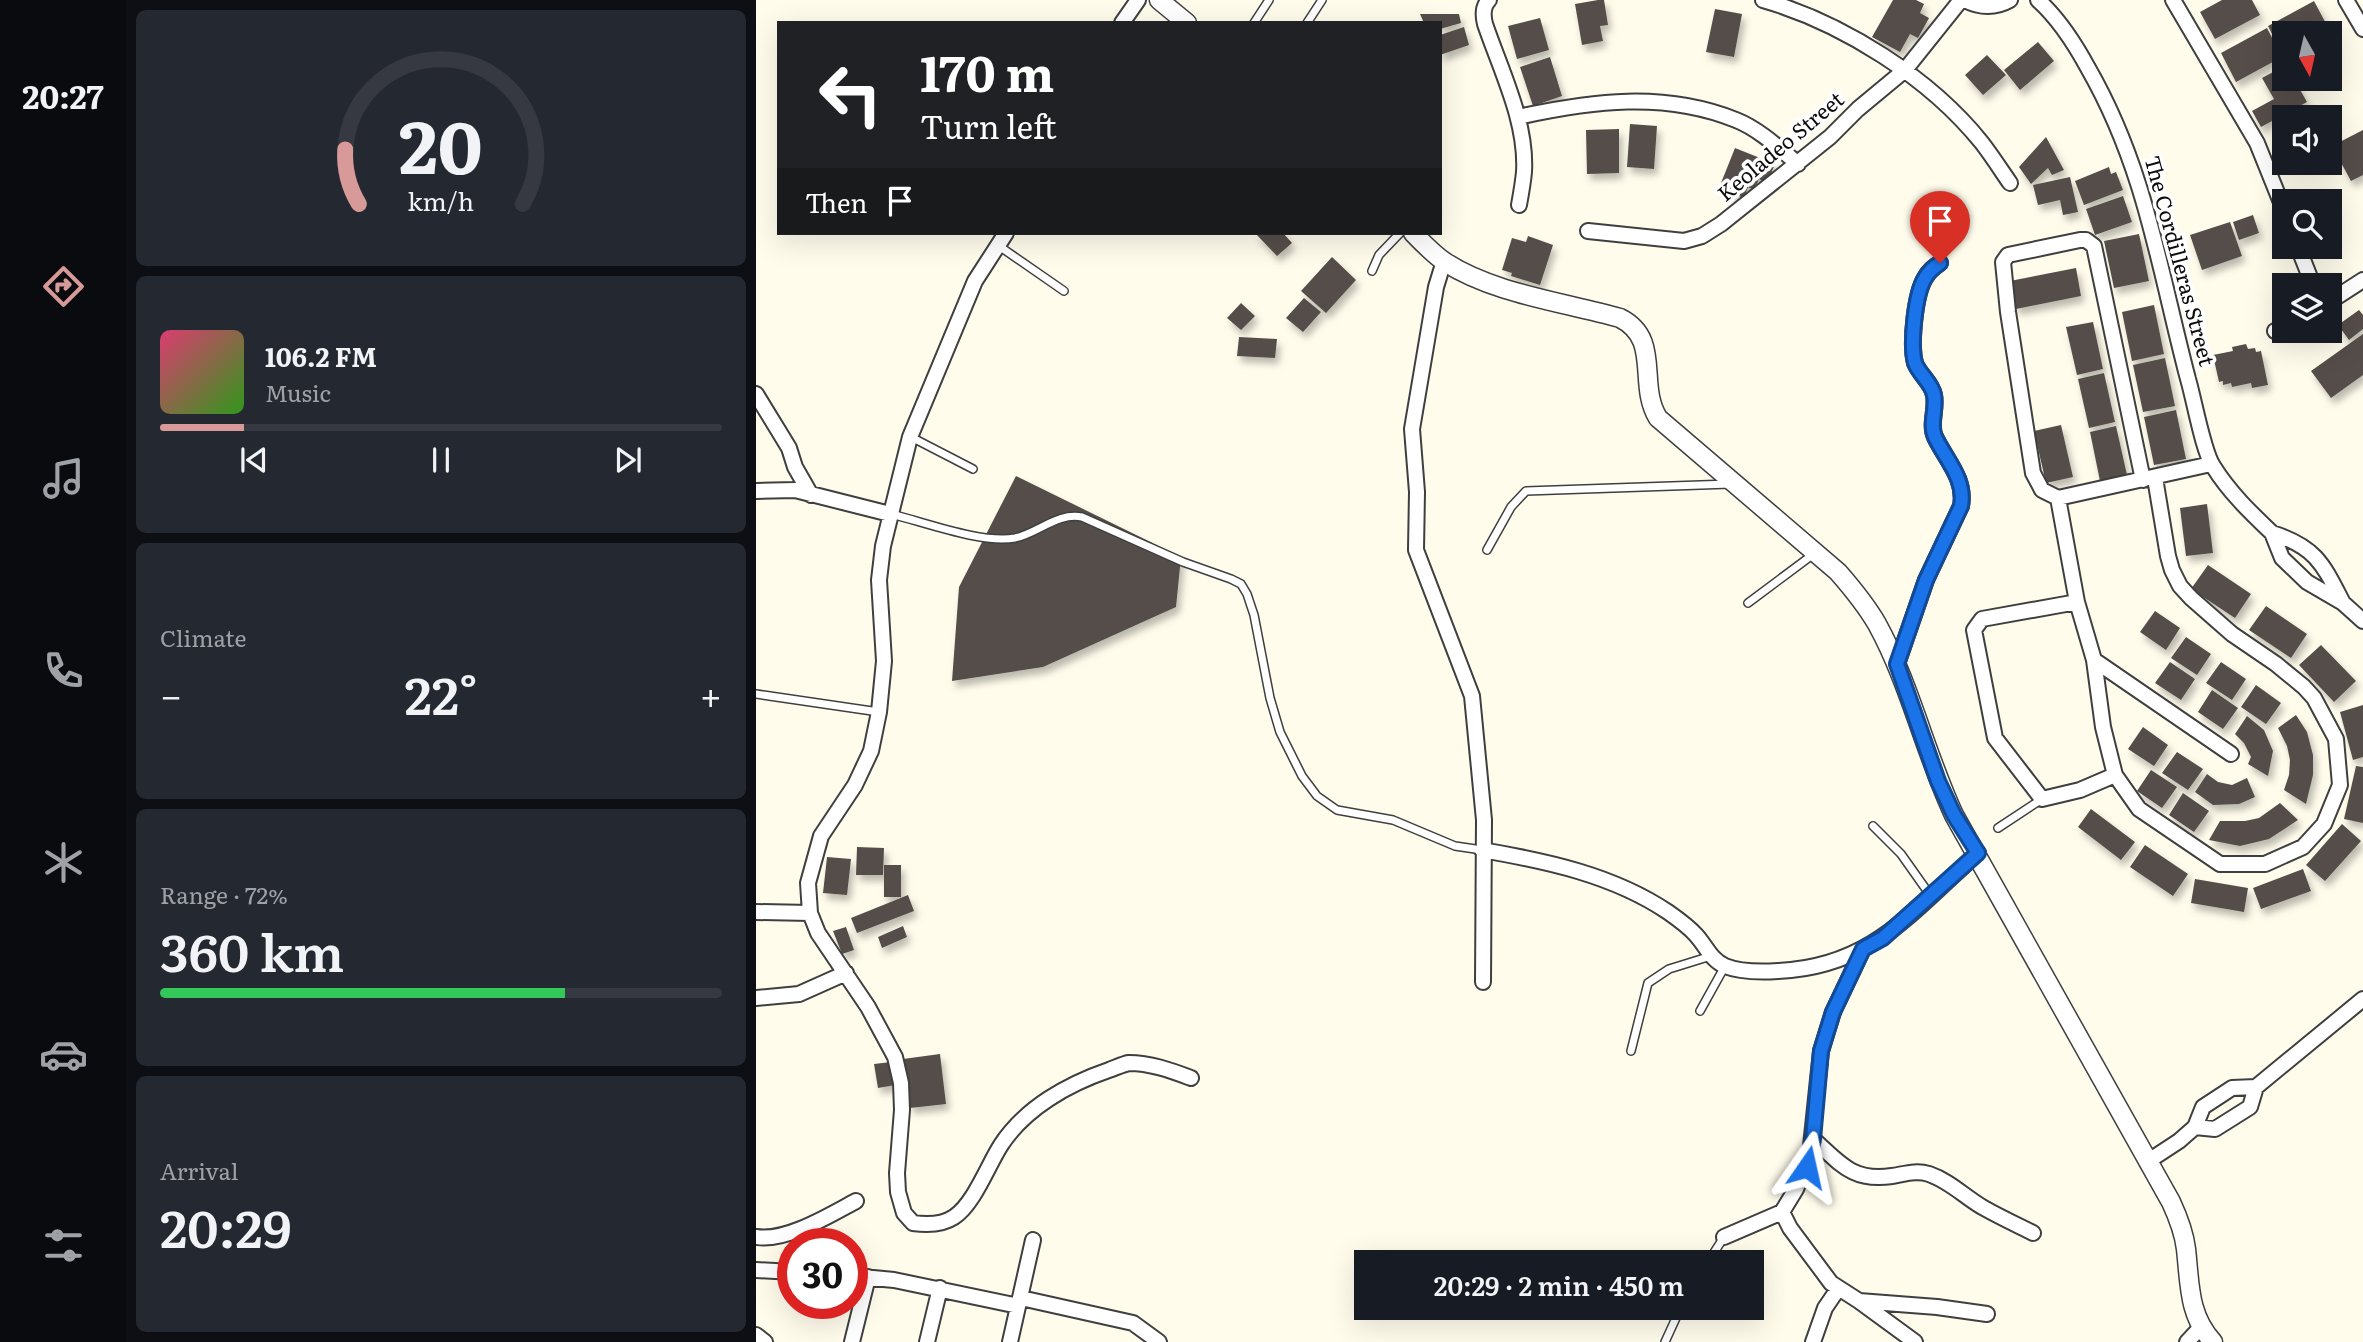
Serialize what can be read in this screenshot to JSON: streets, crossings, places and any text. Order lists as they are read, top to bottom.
{
  "streets": {
    "street": ["Keoladeo Street", "The Cordilleras Street"]
  },
  "north": "bottom",
  "page": {
    "tabs": "20:27",
    "turn": ["170 m", "Turn left"],
    "then": "Then",
    "song": ["106.2 FM", "Music"],
    "tile": [
      "Climate",
      ["Range · 72%", "360 km"],
      ["Arrival", "20:29"]
    ],
    "heat": ["−", "22°", "+"],
    "limit": "30",
    "trip": "20:29 · 2 min · 450 m",
    "gauge": ["20", "km/h"]
  }
}
